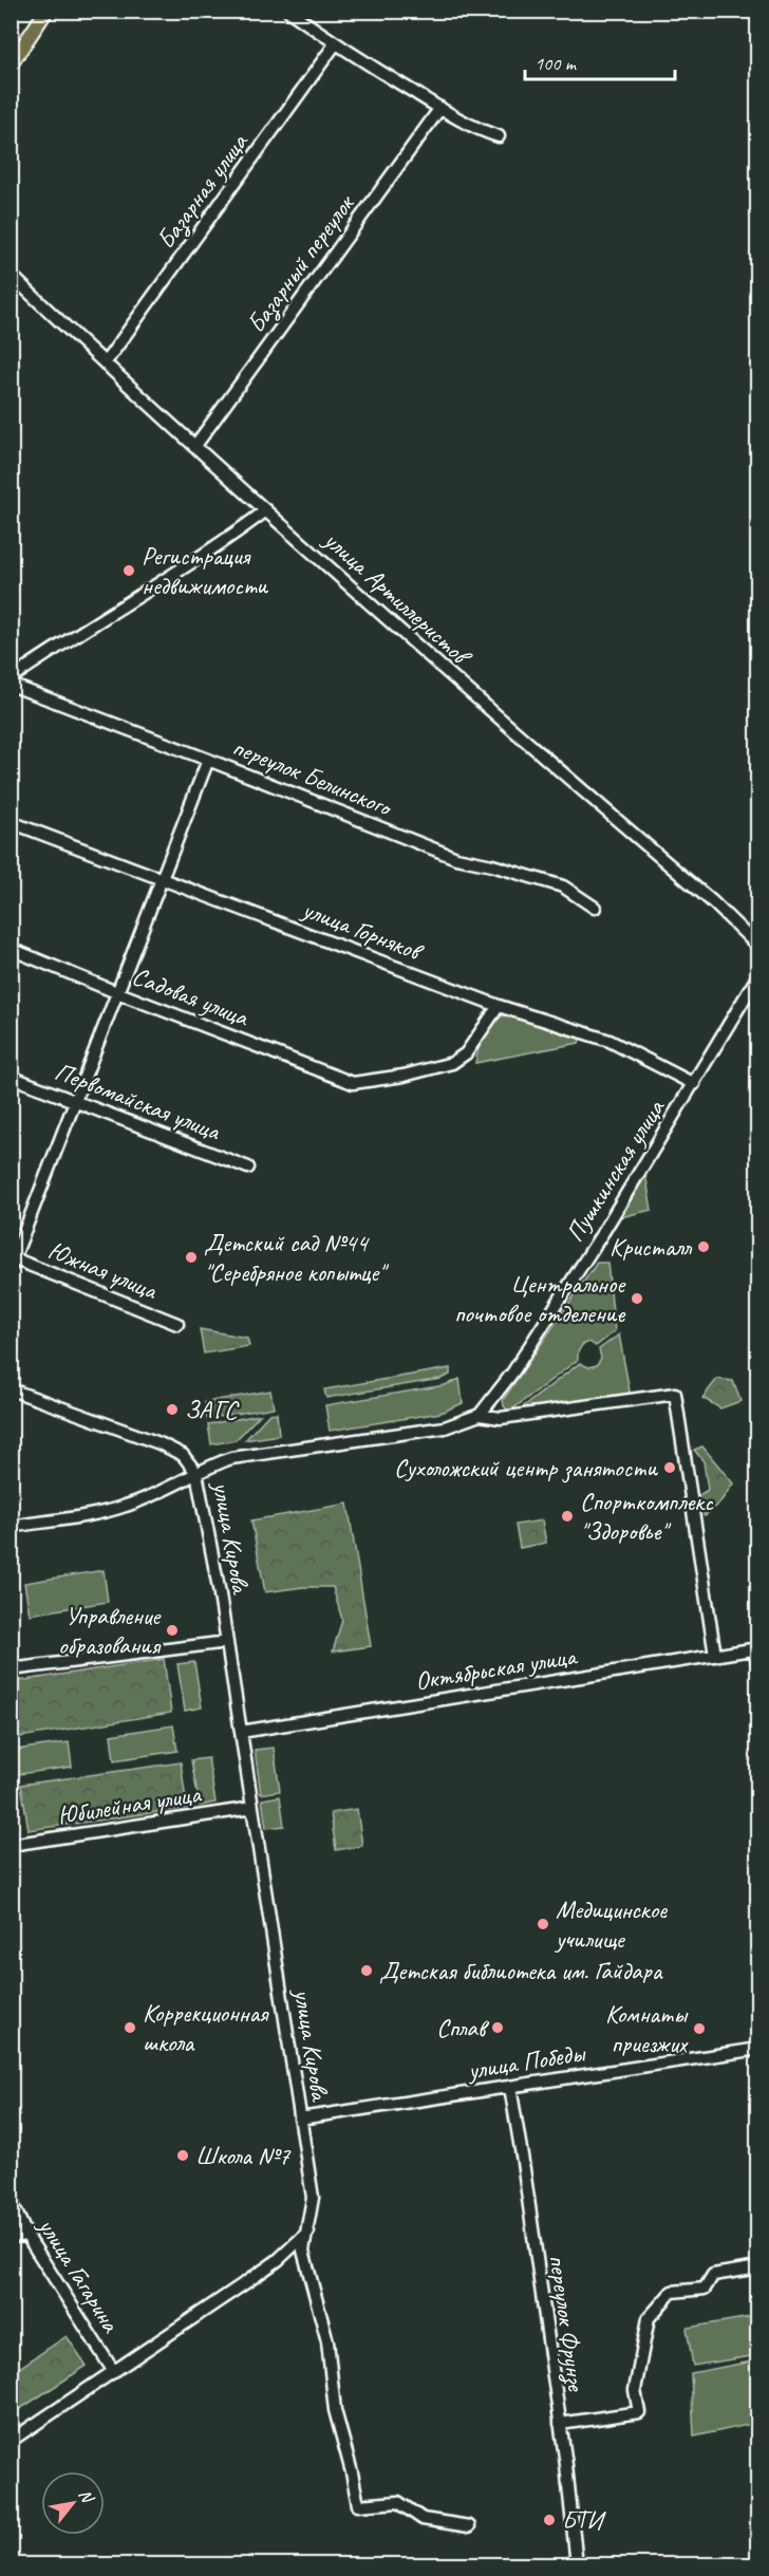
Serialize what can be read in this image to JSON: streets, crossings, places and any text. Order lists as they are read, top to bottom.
{
  "streets": {
    "street": [
      "Базарная улица",
      "Базарный переулок",
      "улица Артиллеристов",
      "переулок Белинского",
      "улица Горняков",
      "Садовая улица",
      "Первомайская улица",
      "Пушкинская улица",
      "Южная улица",
      "улица Кирова",
      "Октябрьская улица",
      "Юбилейная улица",
      "улица Победы",
      "улица Гагарина",
      "переулок Фрунзе"
    ]
  },
  "crossings": [
    ["Базарная улица", "улица Артиллеристов"],
    ["Базарный переулок", "улица Артиллеристов"],
    ["улица Горняков", "Садовая улица"],
    ["улица Горняков", "Пушкинская улица"],
    ["улица Кирова", "Октябрьская улица"],
    ["улица Кирова", "Юбилейная улица"],
    ["улица Кирова", "улица Победы"],
    ["улица Победы", "переулок Фрунзе"]
  ],
  "places": [
    "Регистрация недвижимости",
    "Кристалл",
    "Детский сад №44 \"Серебряное копытце\"",
    "Центральное почтовое отделение",
    "ЗАГС",
    "Сухоложский центр занятости",
    "Спорткомплекс \"Здоровье\"",
    "Управление образования",
    "Медицинское училище",
    "Детская библиотека им. Гайдара",
    "Коррекционная школа",
    "Сплав",
    "Комнаты приезжих",
    "Школа №7",
    "БТИ"
  ],
  "scale_bar": "100 m",
  "north": "top right"
}
